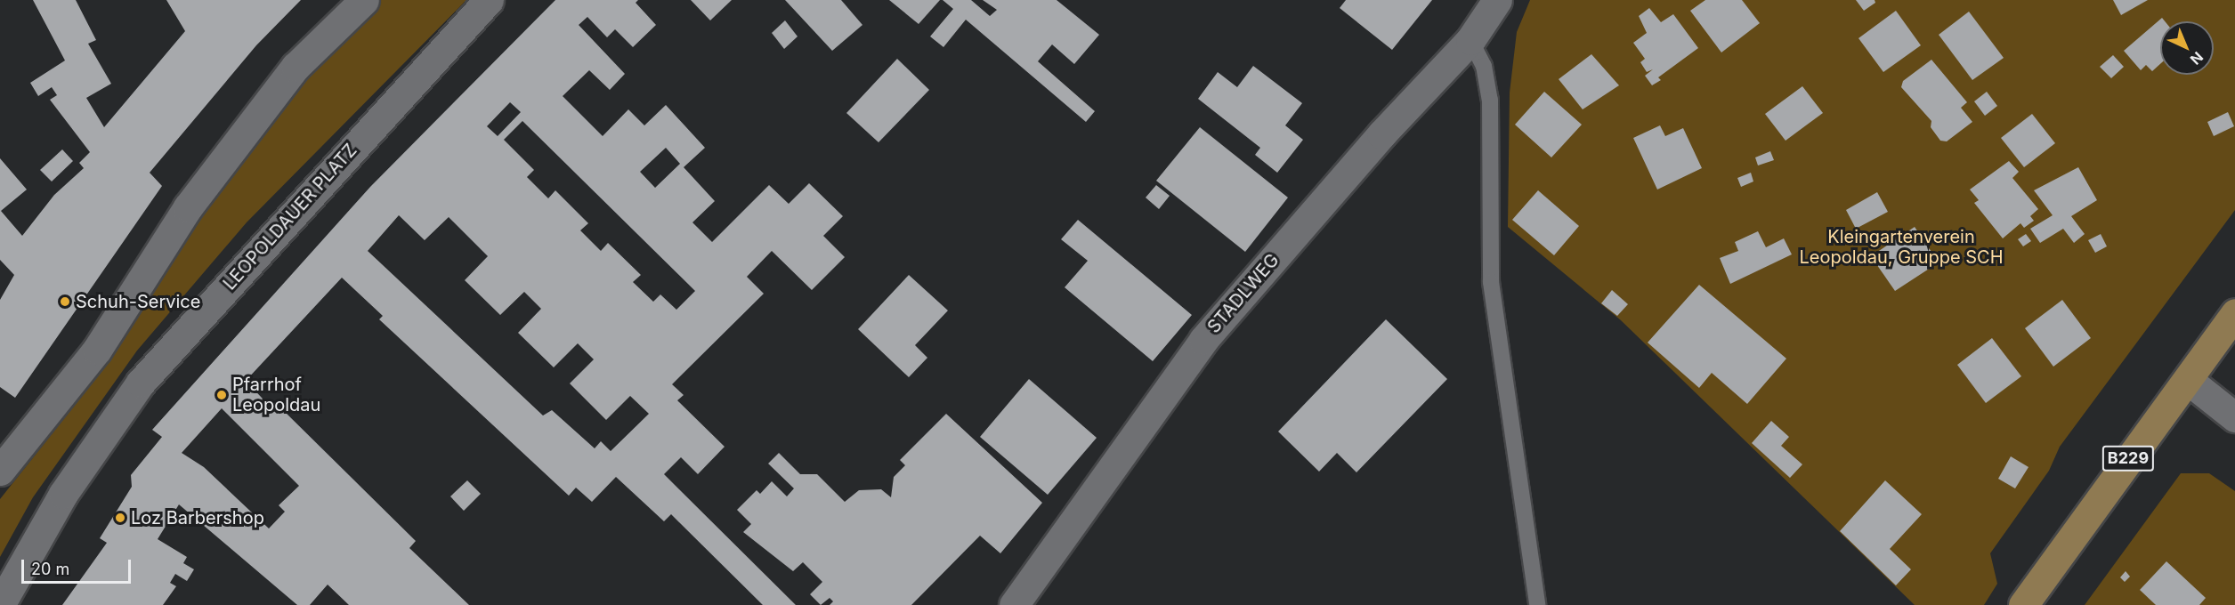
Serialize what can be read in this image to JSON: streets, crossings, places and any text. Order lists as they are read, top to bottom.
{
  "streets": {
    "main road": ["B229"],
    "street": ["LEOPOLDAUER PLATZ", "STADLWEG"]
  },
  "parks": ["Kleingartenverein Leopoldau, Gruppe SCH"],
  "places": ["Schuh-Service", "Pfarrhof Leopoldau", "Loz Barbershop"],
  "scale_bar": "20 m",
  "north": "bottom right"
}
